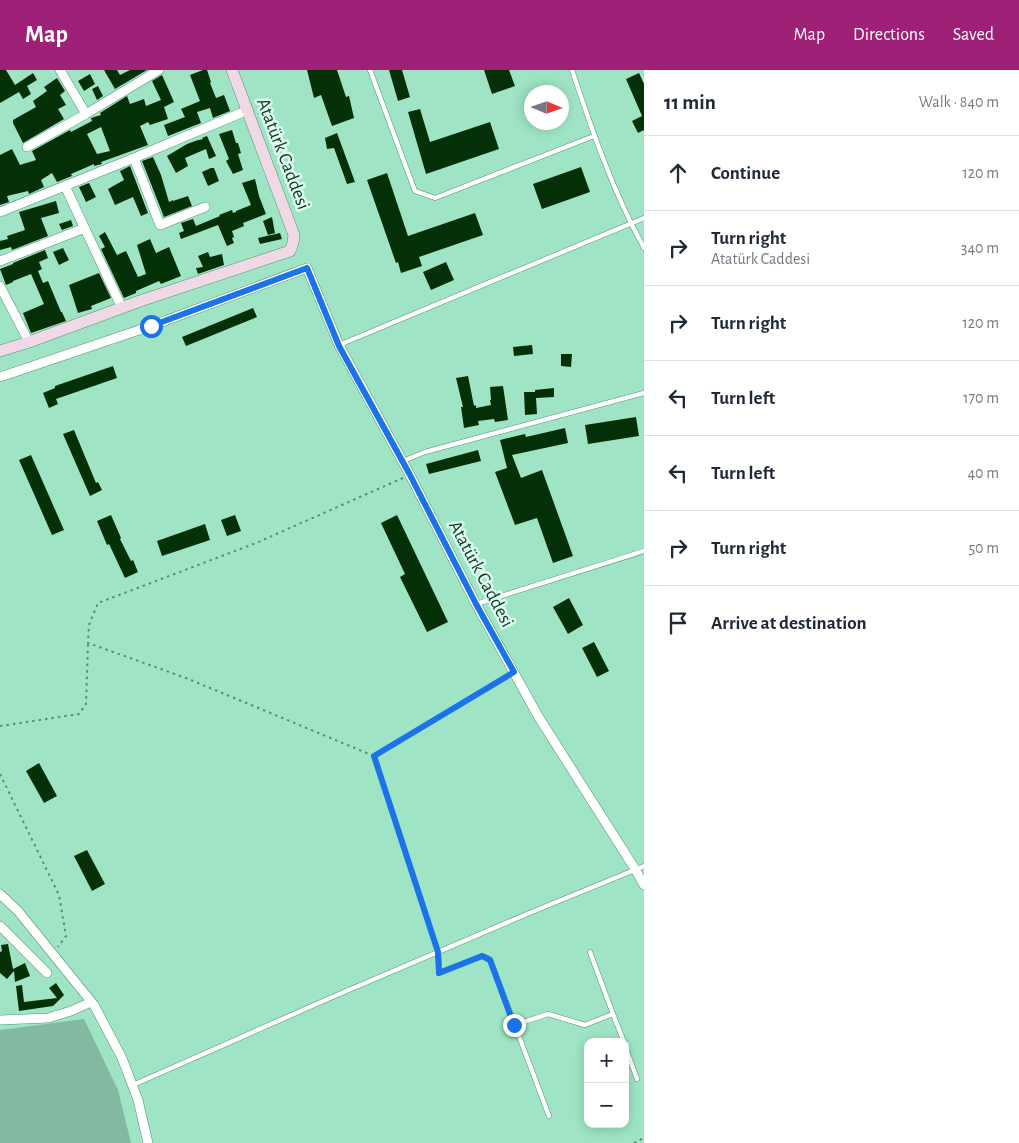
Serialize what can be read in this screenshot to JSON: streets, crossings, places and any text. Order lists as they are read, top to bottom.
{
  "streets": {
    "street": ["Atatürk Caddesi"]
  },
  "north": "right",
  "page": {
    "header": "Map",
    "nav": ["Map", "Directions", "Saved"],
    "heading": ["11 min", "Walk · 840 m"],
    "list": [
      ["Continue", "120 m"],
      ["Turn right", "Atatürk Caddesi", "340 m"],
      ["Turn right", "120 m"],
      ["Turn left", "170 m"],
      ["Turn left", "40 m"],
      ["Turn right", "50 m"],
      "Arrive at destination"
    ],
    "map_buttons": ["+", "−"]
  }
}
